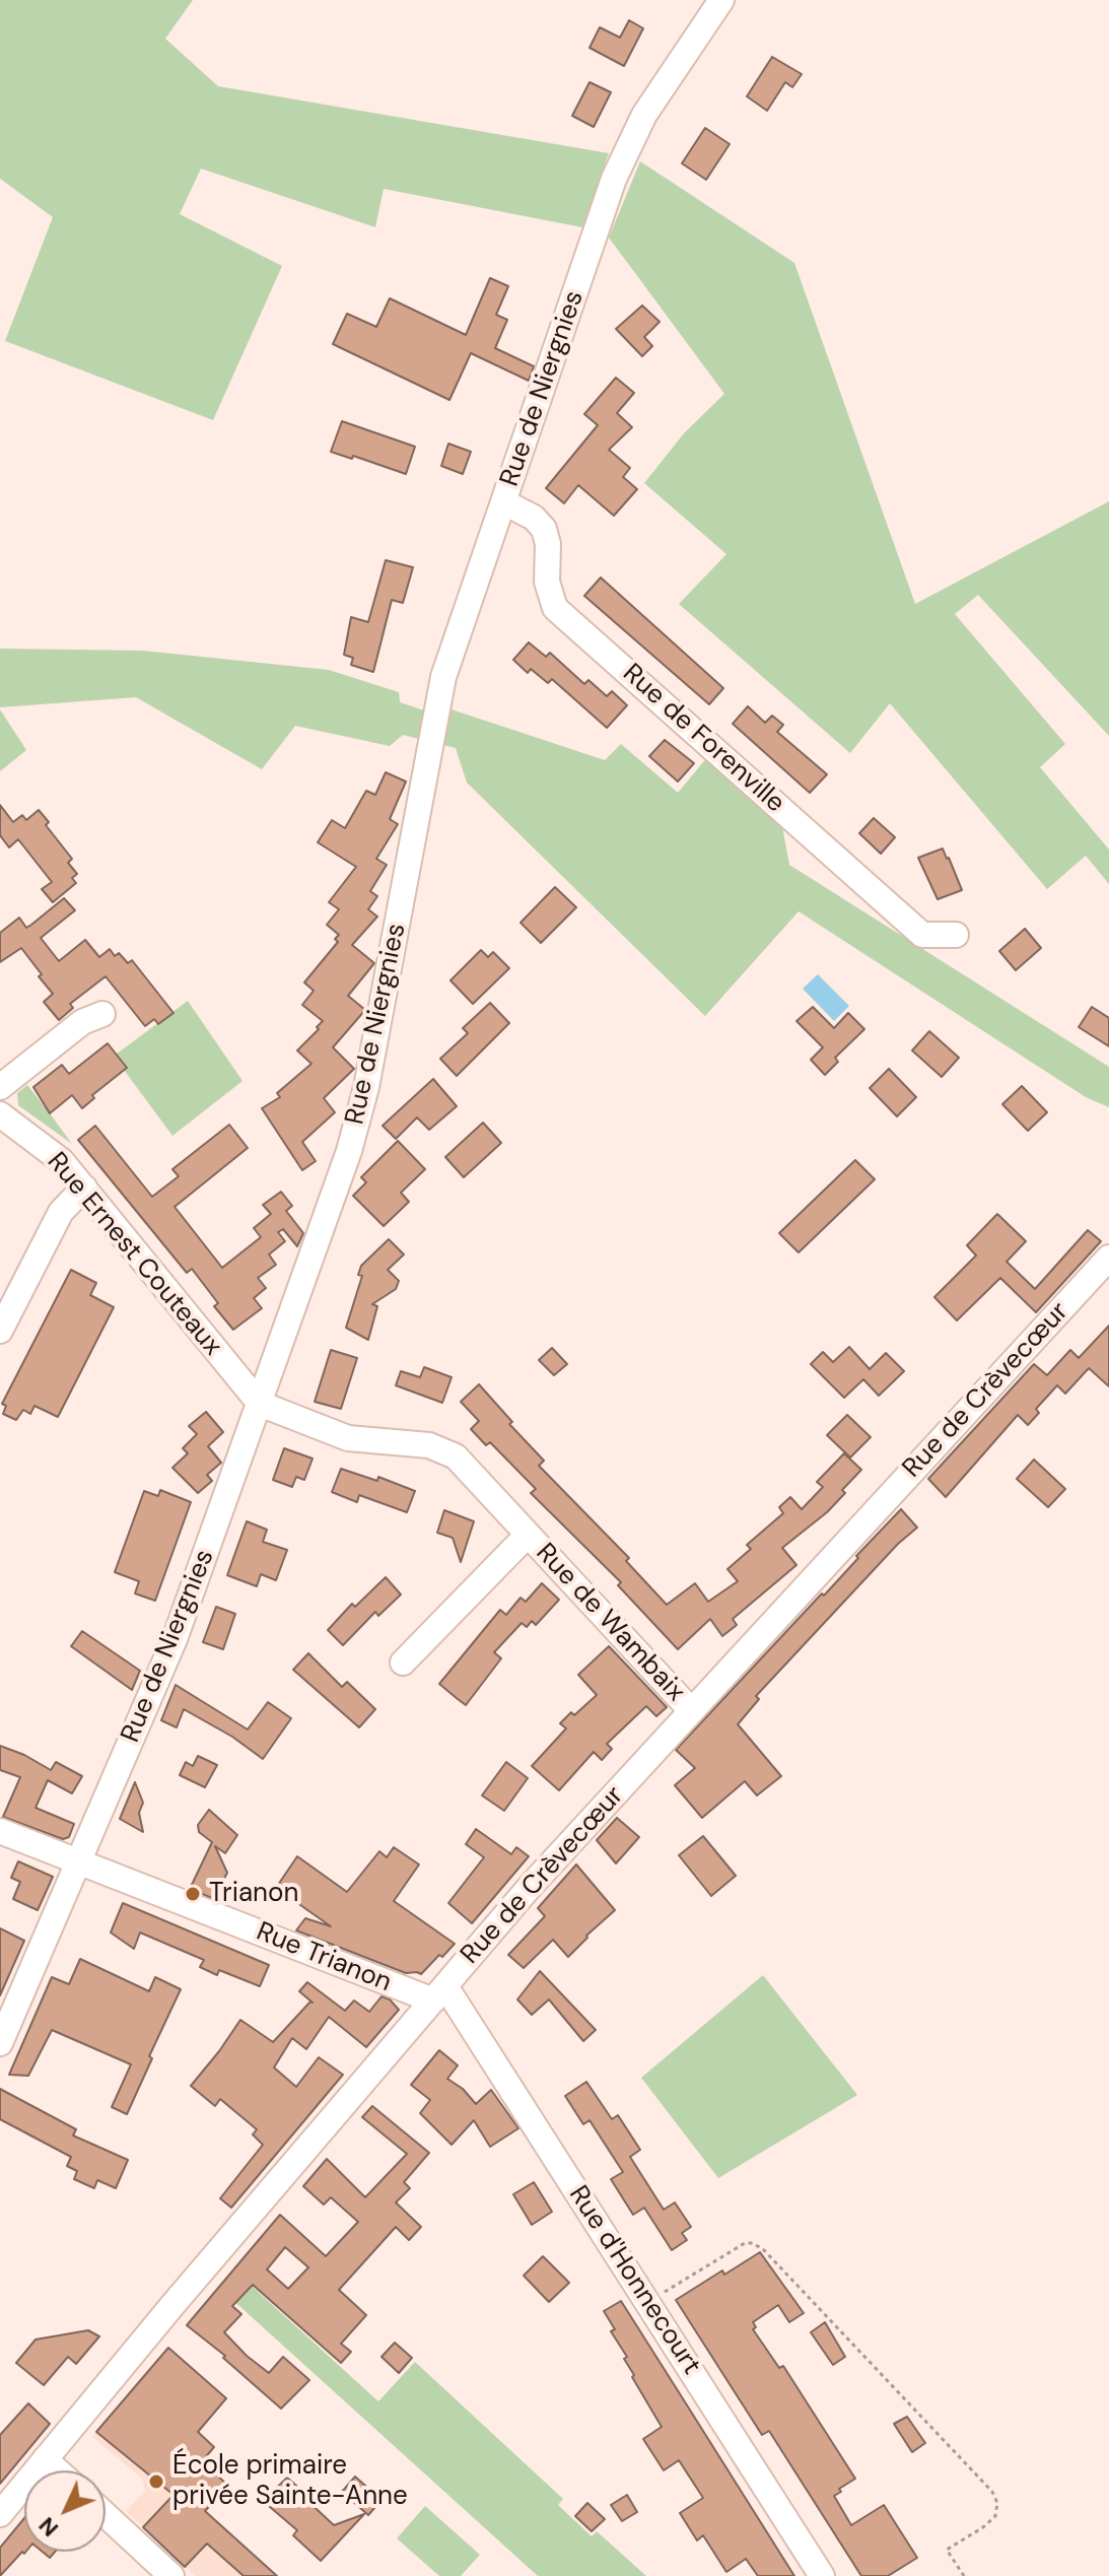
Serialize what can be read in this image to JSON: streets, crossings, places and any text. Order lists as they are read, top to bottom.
{
  "streets": {
    "street": [
      "Rue de Niergnies",
      "Rue de Forenville",
      "Rue Ernest Couteaux",
      "Rue de Crèvecœur",
      "Rue de Wambaix",
      "Rue Trianon",
      "Rue d'Honnecourt"
    ]
  },
  "crossings": [
    ["Rue de Niergnies", "Rue de Forenville"],
    ["Rue de Niergnies", "Rue Ernest Couteaux"],
    ["Rue de Niergnies", "Rue de Wambaix"],
    ["Rue de Niergnies", "Rue Trianon"],
    ["Rue Ernest Couteaux", "Rue de Wambaix"],
    ["Rue de Crèvecœur", "Rue de Wambaix"],
    ["Rue de Crèvecœur", "Rue Trianon"],
    ["Rue de Crèvecœur", "Rue d'Honnecourt"],
    ["Rue Trianon", "Rue d'Honnecourt"]
  ],
  "places": ["Trianon", "École primaire privée Sainte-Anne"],
  "north": "bottom left"
}
